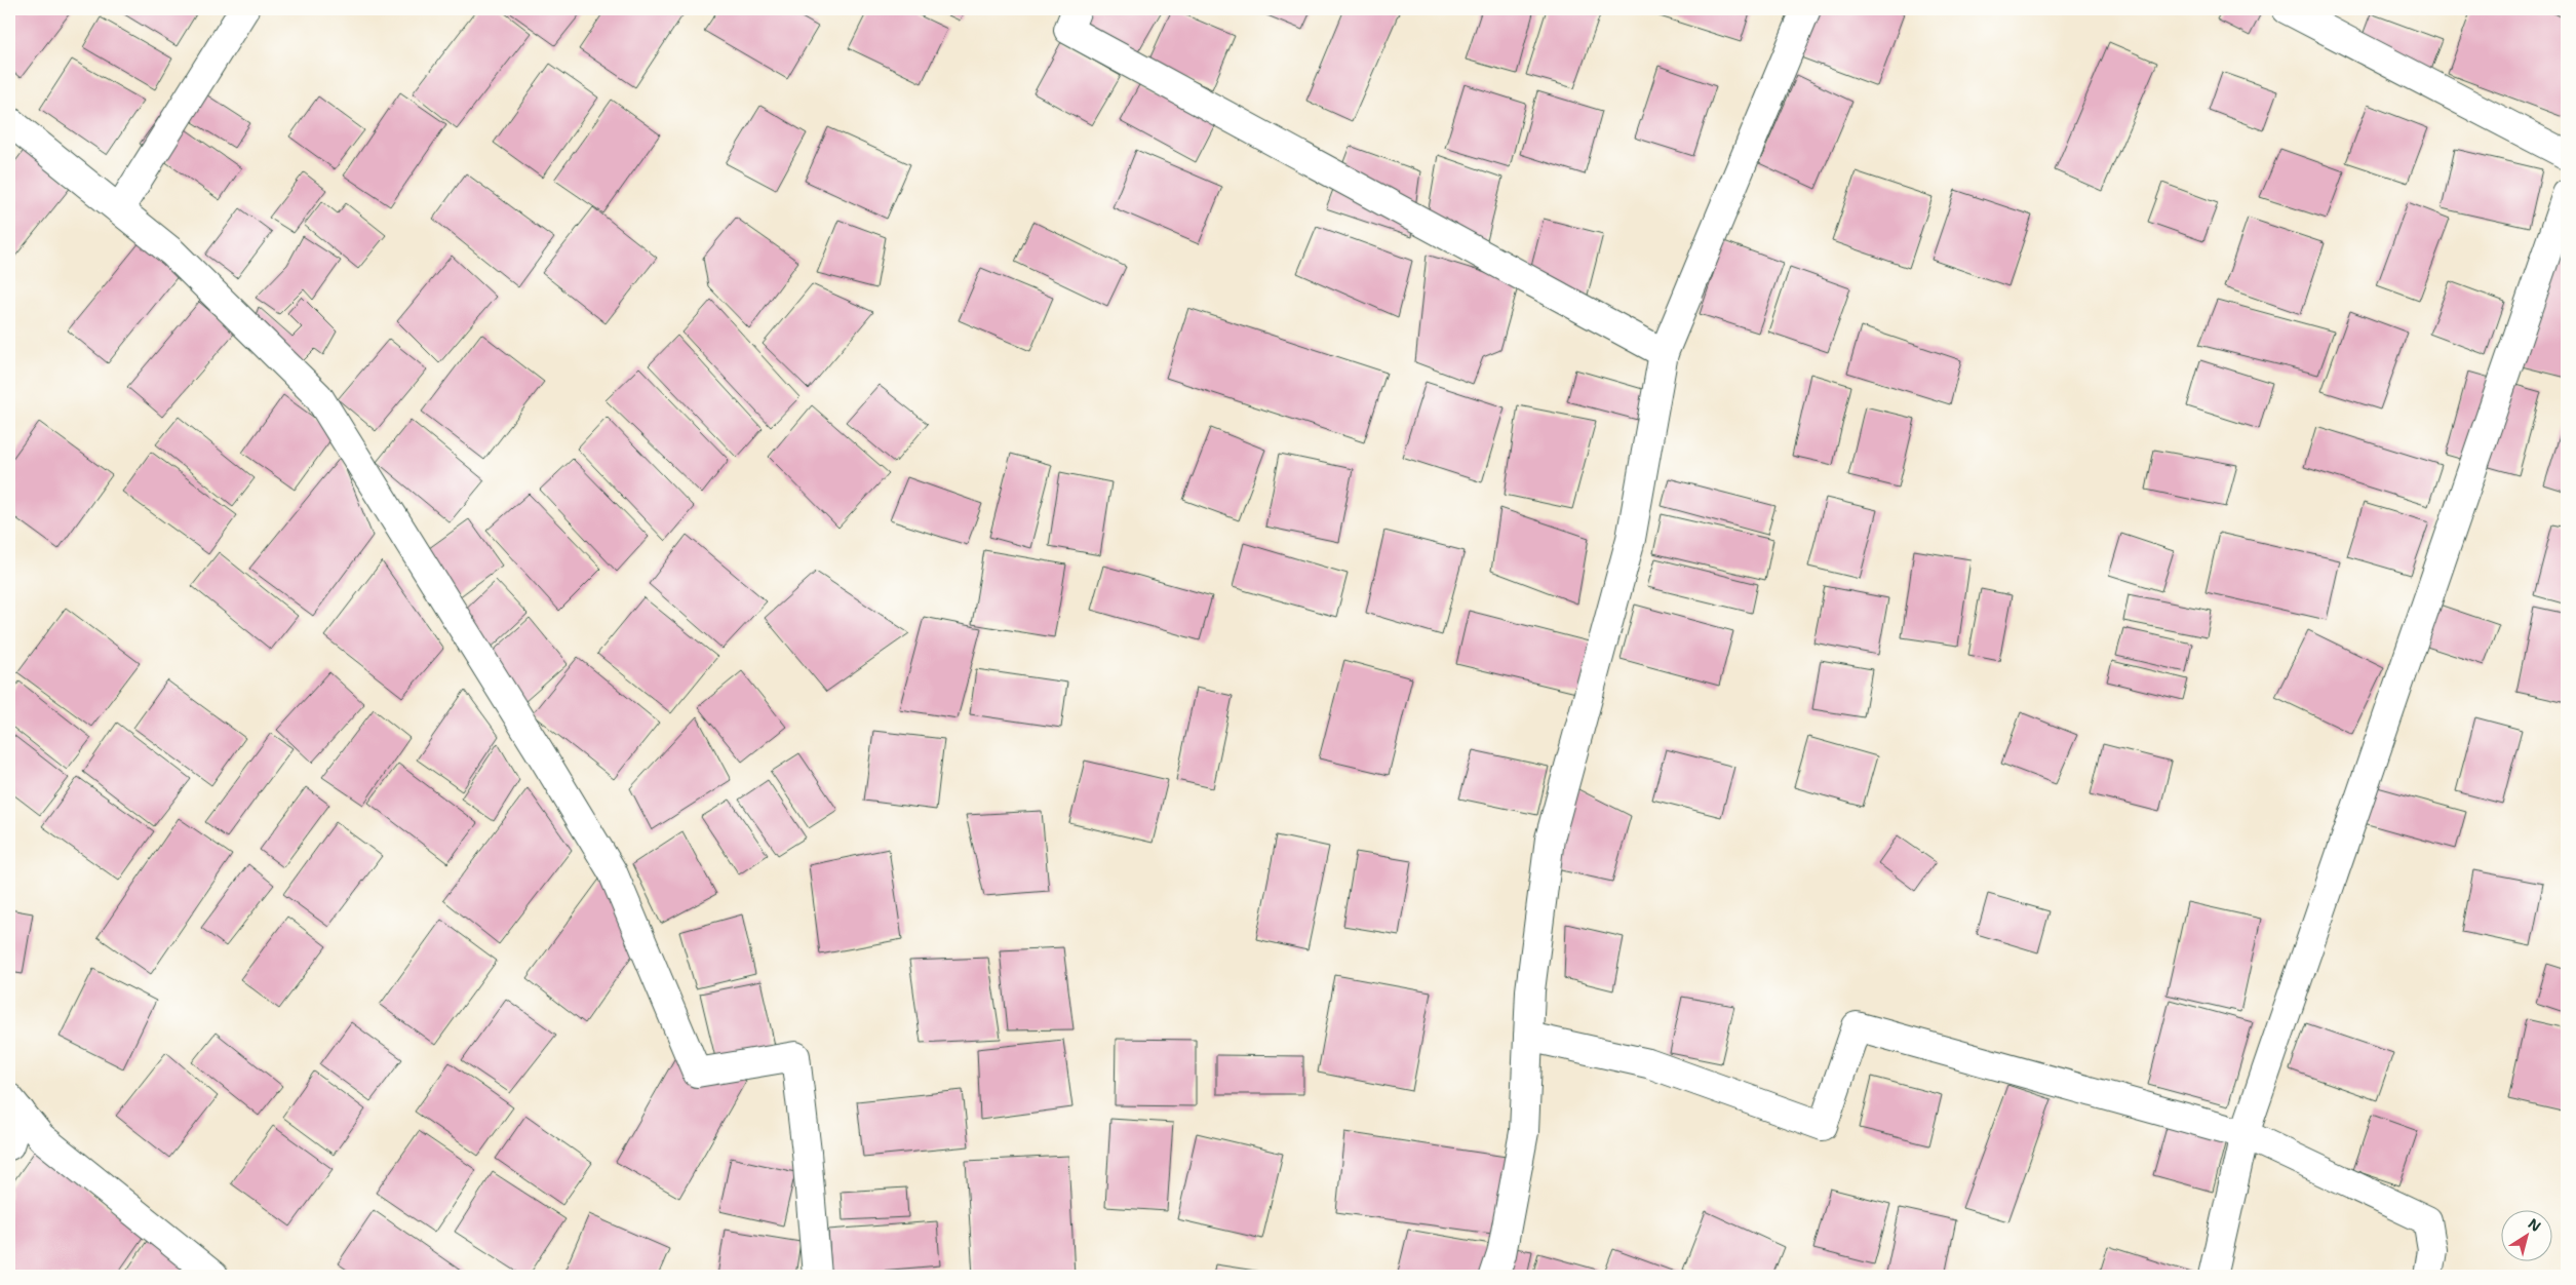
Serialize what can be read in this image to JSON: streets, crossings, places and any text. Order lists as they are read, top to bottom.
{
  "north": "top right"
}
